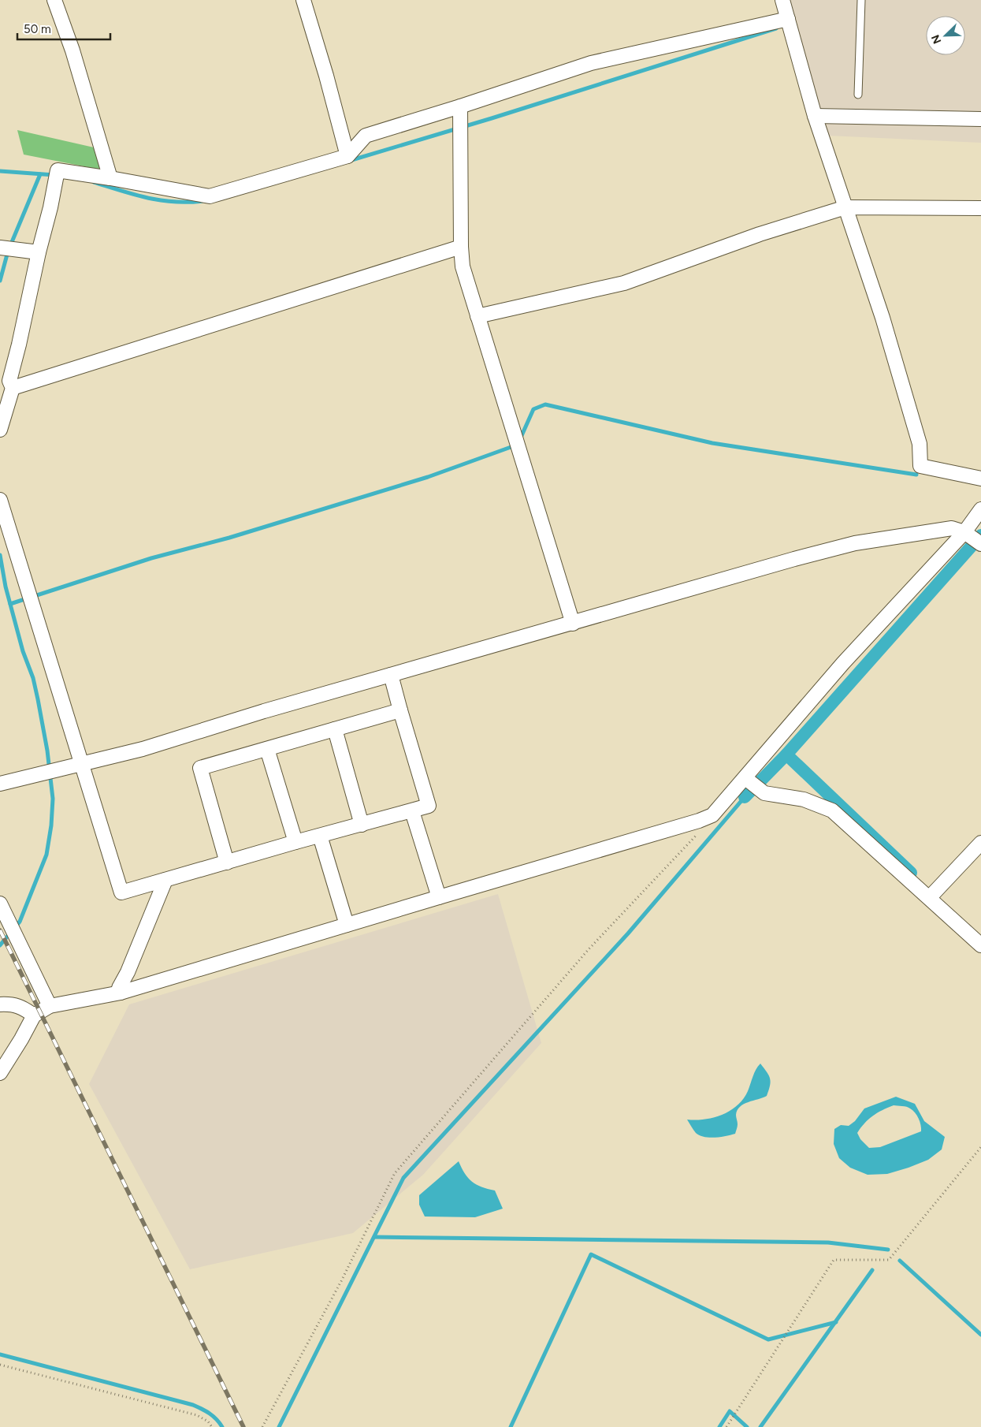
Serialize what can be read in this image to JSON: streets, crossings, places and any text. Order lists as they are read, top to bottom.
{
  "scale_bar": "50 m",
  "north": "bottom left"
}
